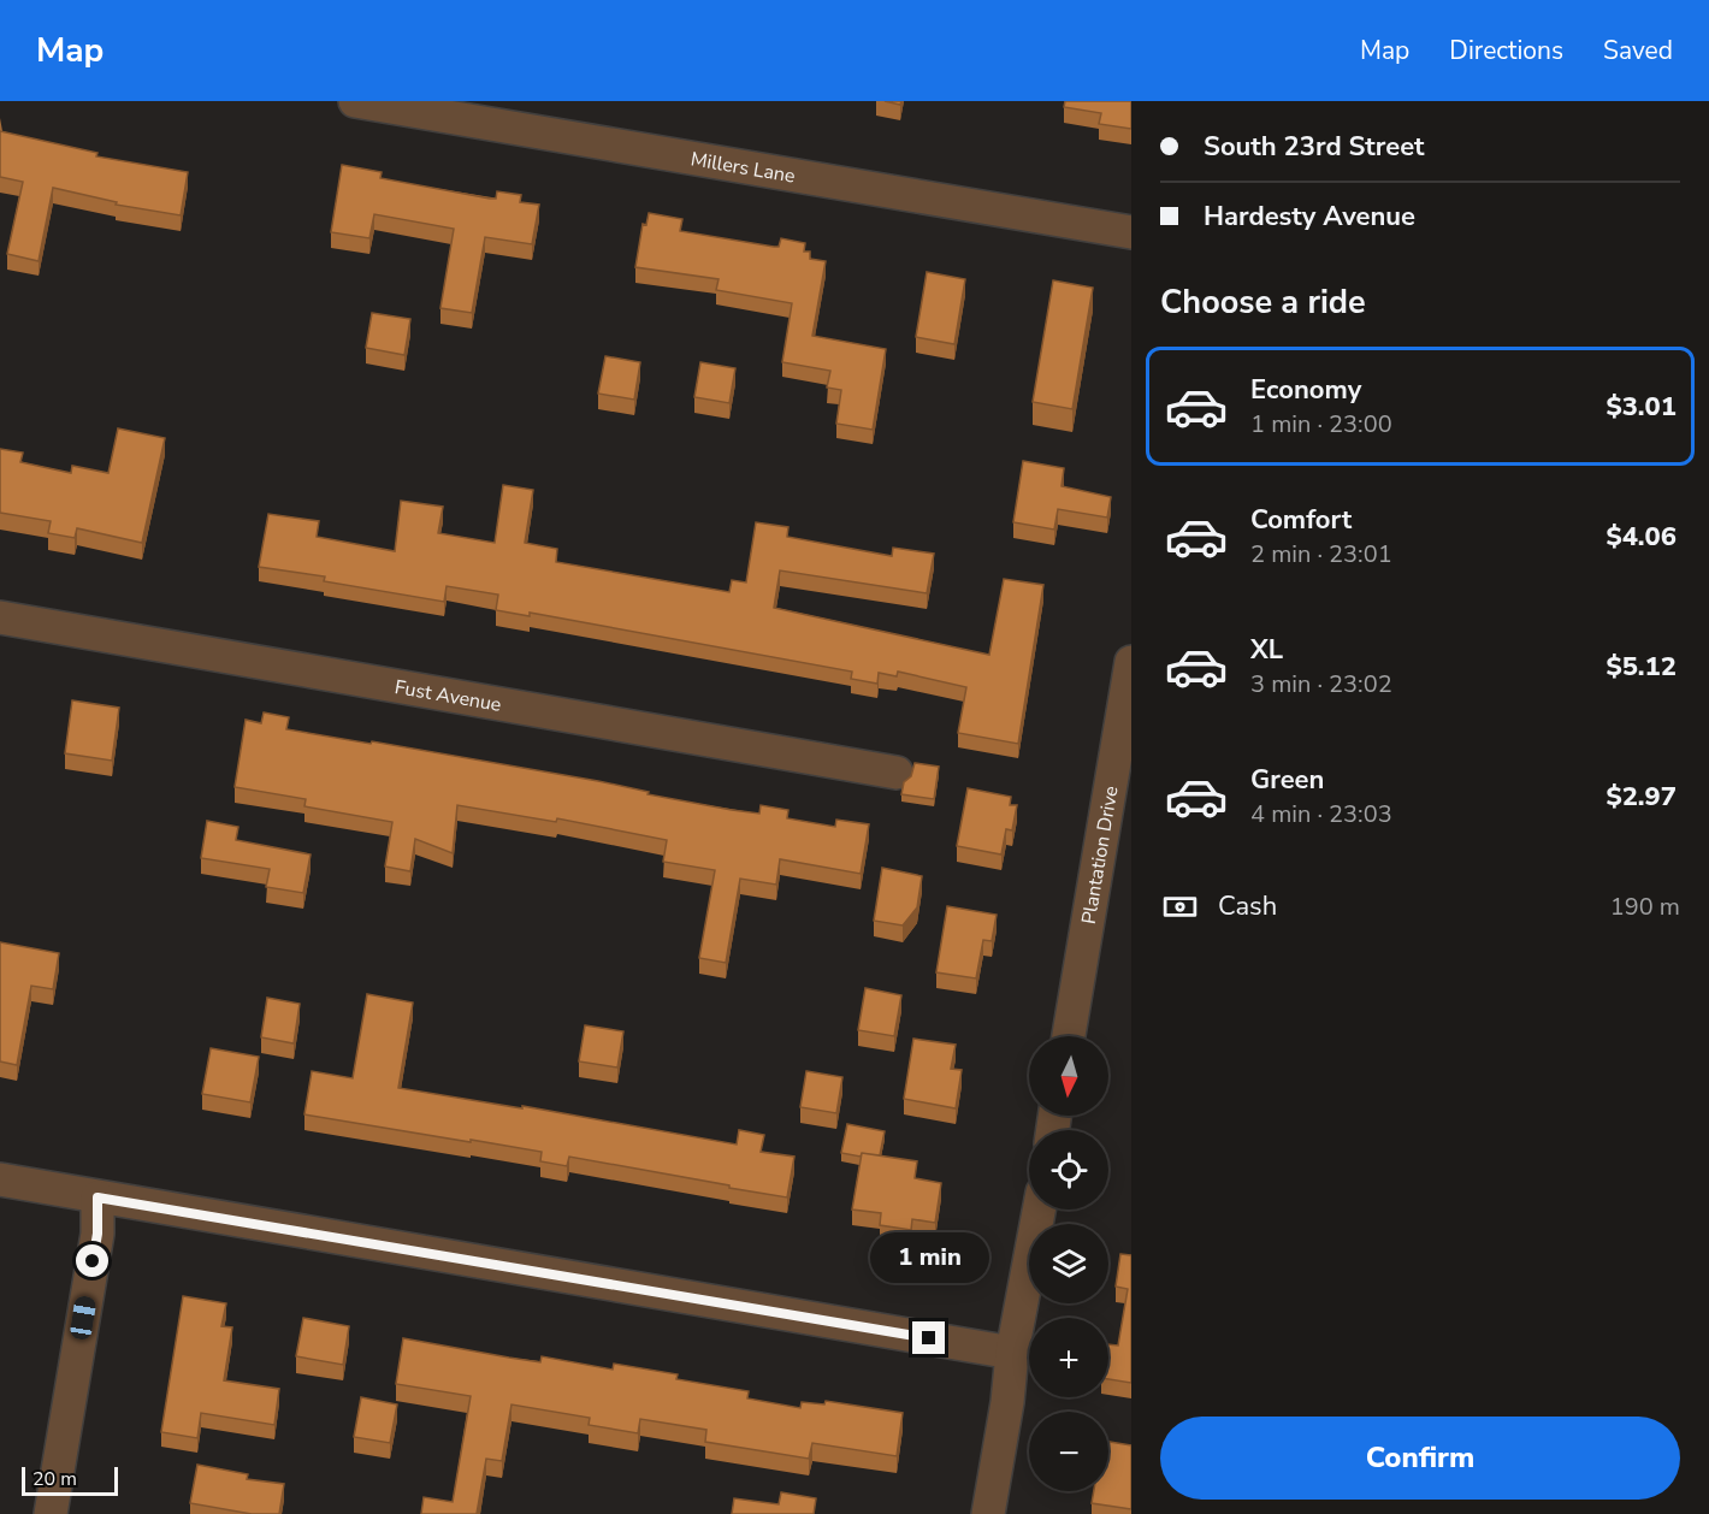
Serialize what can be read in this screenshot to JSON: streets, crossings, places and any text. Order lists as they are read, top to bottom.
{
  "streets": {
    "street": ["Millers Lane", "Fust Avenue", "Plantation Drive"]
  },
  "scale_bar": "20 m",
  "north": "bottom",
  "page": {
    "header": "Map",
    "nav": ["Map", "Directions", "Saved"],
    "banner": ["South 23rd Street", "Hardesty Avenue"],
    "heading": "Choose a ride",
    "list": [
      {
        "name": "Economy",
        "note": "1 min · 23:00",
        "value": "$3.01"
      },
      {
        "name": "Comfort",
        "note": "2 min · 23:01",
        "value": "$4.06"
      },
      {
        "name": "XL",
        "note": "3 min · 23:02",
        "value": "$5.12"
      },
      {
        "name": "Green",
        "note": "4 min · 23:03",
        "value": "$2.97"
      }
    ],
    "pay": ["Cash", "190 m"],
    "map_buttons": ["+", "−"],
    "bubble": "1 min",
    "buttons": "Confirm",
    "scale": "20 m"
  }
}
